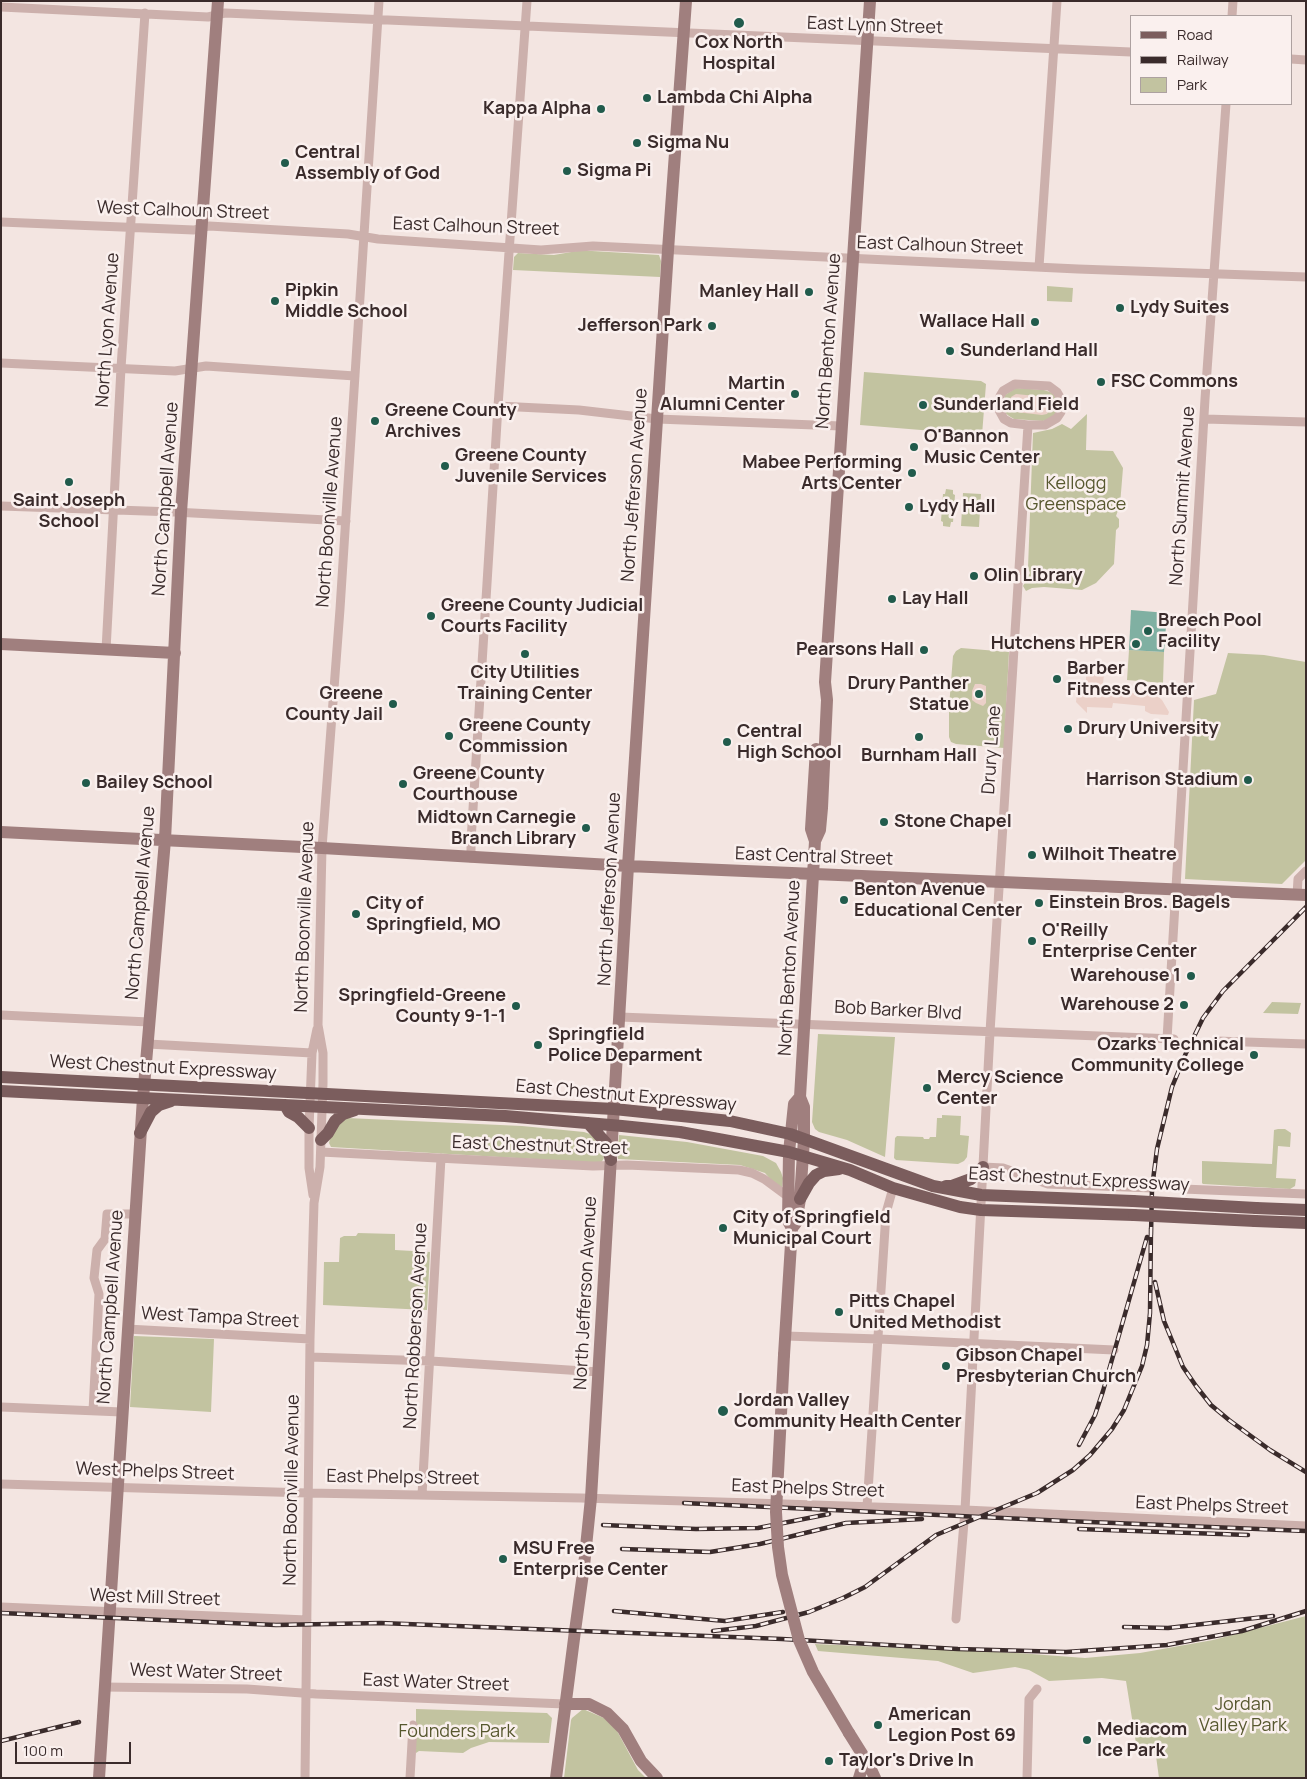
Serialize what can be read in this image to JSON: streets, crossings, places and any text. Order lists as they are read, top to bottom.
{
  "streets": {
    "main road": [
      "North Benton Avenue",
      "North Jefferson Avenue",
      "North Campbell Avenue",
      "East Central Street",
      "West Chestnut Expressway",
      "East Chestnut Expressway"
    ],
    "street": [
      "East Lynn Street",
      "West Calhoun Street",
      "East Calhoun Street",
      "North Lyon Avenue",
      "North Summit Avenue",
      "North Boonville Avenue",
      "Drury Lane",
      "Bob Barker Blvd",
      "East Chestnut Street",
      "West Tampa Street",
      "North Robberson Avenue",
      "West Phelps Street",
      "East Phelps Street",
      "West Mill Street",
      "West Water Street",
      "East Water Street"
    ]
  },
  "crossings": [
    ["East Lynn Street", "North Lyon Avenue"],
    ["East Lynn Street", "North Benton Avenue"],
    ["East Lynn Street", "North Jefferson Avenue"],
    ["East Lynn Street", "North Campbell Avenue"],
    ["East Lynn Street", "North Boonville Avenue"],
    ["West Calhoun Street", "East Calhoun Street"],
    ["West Calhoun Street", "North Lyon Avenue"],
    ["West Calhoun Street", "North Campbell Avenue"],
    ["West Calhoun Street", "North Boonville Avenue"],
    ["East Calhoun Street", "North Benton Avenue"],
    ["East Calhoun Street", "North Jefferson Avenue"],
    ["East Calhoun Street", "North Summit Avenue"],
    ["East Calhoun Street", "North Boonville Avenue"],
    ["North Benton Avenue", "East Central Street"],
    ["North Benton Avenue", "Bob Barker Blvd"],
    ["North Benton Avenue", "East Chestnut Expressway"],
    ["North Benton Avenue", "East Chestnut Street"],
    ["North Jefferson Avenue", "East Central Street"],
    ["North Jefferson Avenue", "Bob Barker Blvd"],
    ["North Jefferson Avenue", "East Chestnut Expressway"],
    ["North Jefferson Avenue", "East Chestnut Street"],
    ["North Jefferson Avenue", "East Phelps Street"],
    ["North Jefferson Avenue", "East Water Street"],
    ["North Summit Avenue", "East Central Street"],
    ["North Summit Avenue", "Bob Barker Blvd"],
    ["North Campbell Avenue", "East Central Street"],
    ["North Campbell Avenue", "West Chestnut Expressway"],
    ["North Campbell Avenue", "West Tampa Street"],
    ["North Campbell Avenue", "West Phelps Street"],
    ["North Campbell Avenue", "West Mill Street"],
    ["North Campbell Avenue", "West Water Street"],
    ["North Boonville Avenue", "East Central Street"],
    ["North Boonville Avenue", "West Chestnut Expressway"],
    ["North Boonville Avenue", "East Chestnut Expressway"],
    ["North Boonville Avenue", "East Chestnut Street"],
    ["North Boonville Avenue", "West Tampa Street"],
    ["North Boonville Avenue", "West Phelps Street"],
    ["North Boonville Avenue", "East Phelps Street"],
    ["North Boonville Avenue", "West Mill Street"],
    ["North Boonville Avenue", "West Water Street"],
    ["North Boonville Avenue", "East Water Street"],
    ["Drury Lane", "East Central Street"],
    ["Drury Lane", "Bob Barker Blvd"],
    ["Drury Lane", "East Chestnut Expressway"],
    ["Drury Lane", "East Phelps Street"],
    ["West Chestnut Expressway", "East Chestnut Expressway"],
    ["East Chestnut Street", "North Robberson Avenue"],
    ["North Robberson Avenue", "East Phelps Street"],
    ["West Phelps Street", "East Phelps Street"],
    ["West Water Street", "East Water Street"]
  ],
  "parks": ["Kellogg Greenspace", "Jordan Valley Park", "Founders Park"],
  "places": [
    "Cox North Hospital",
    "Lambda Chi Alpha",
    "Kappa Alpha",
    "Sigma Nu",
    "Central Assembly of God",
    "Sigma Pi",
    "Manley Hall",
    "Pipkin Middle School",
    "Lydy Suites",
    "Wallace Hall",
    "Jefferson Park",
    "Sunderland Hall",
    "FSC Commons",
    "Martin Alumni Center",
    "Sunderland Field",
    "Greene County Archives",
    "O'Bannon Music Center",
    "Greene County Juvenile Services",
    "Mabee Performing Arts Center",
    "Saint Joseph School",
    "Lydy Hall",
    "Olin Library",
    "Lay Hall",
    "Greene County Judicial Courts Facility",
    "Breech Pool Facility",
    "Hutchens HPER",
    "Pearsons Hall",
    "City Utilities Training Center",
    "Barber Fitness Center",
    "Drury Panther Statue",
    "Greene County Jail",
    "Drury University",
    "Greene County Commission",
    "Burnham Hall",
    "Central High School",
    "Harrison Stadium",
    "Bailey School",
    "Greene County Courthouse",
    "Stone Chapel",
    "Midtown Carnegie Branch Library",
    "Wilhoit Theatre",
    "Benton Avenue Educational Center",
    "Einstein Bros. Bagels",
    "City of Springfield, MO",
    "O'Reilly Enterprise Center",
    "Warehouse 1",
    "Warehouse 2",
    "Springfield-Greene County 9-1-1",
    "Springfield Police Deparment",
    "Ozarks Technical Community College",
    "Mercy Science Center",
    "City of Springfield Municipal Court",
    "Pitts Chapel United Methodist",
    "Gibson Chapel Presbyterian Church",
    "Jordan Valley Community Health Center",
    "MSU Free Enterprise Center",
    "American Legion Post 69",
    "Mediacom Ice Park",
    "Taylor's Drive In"
  ],
  "legend": ["Road", "Railway", "Park"],
  "scale_bar": "100 m"
}
